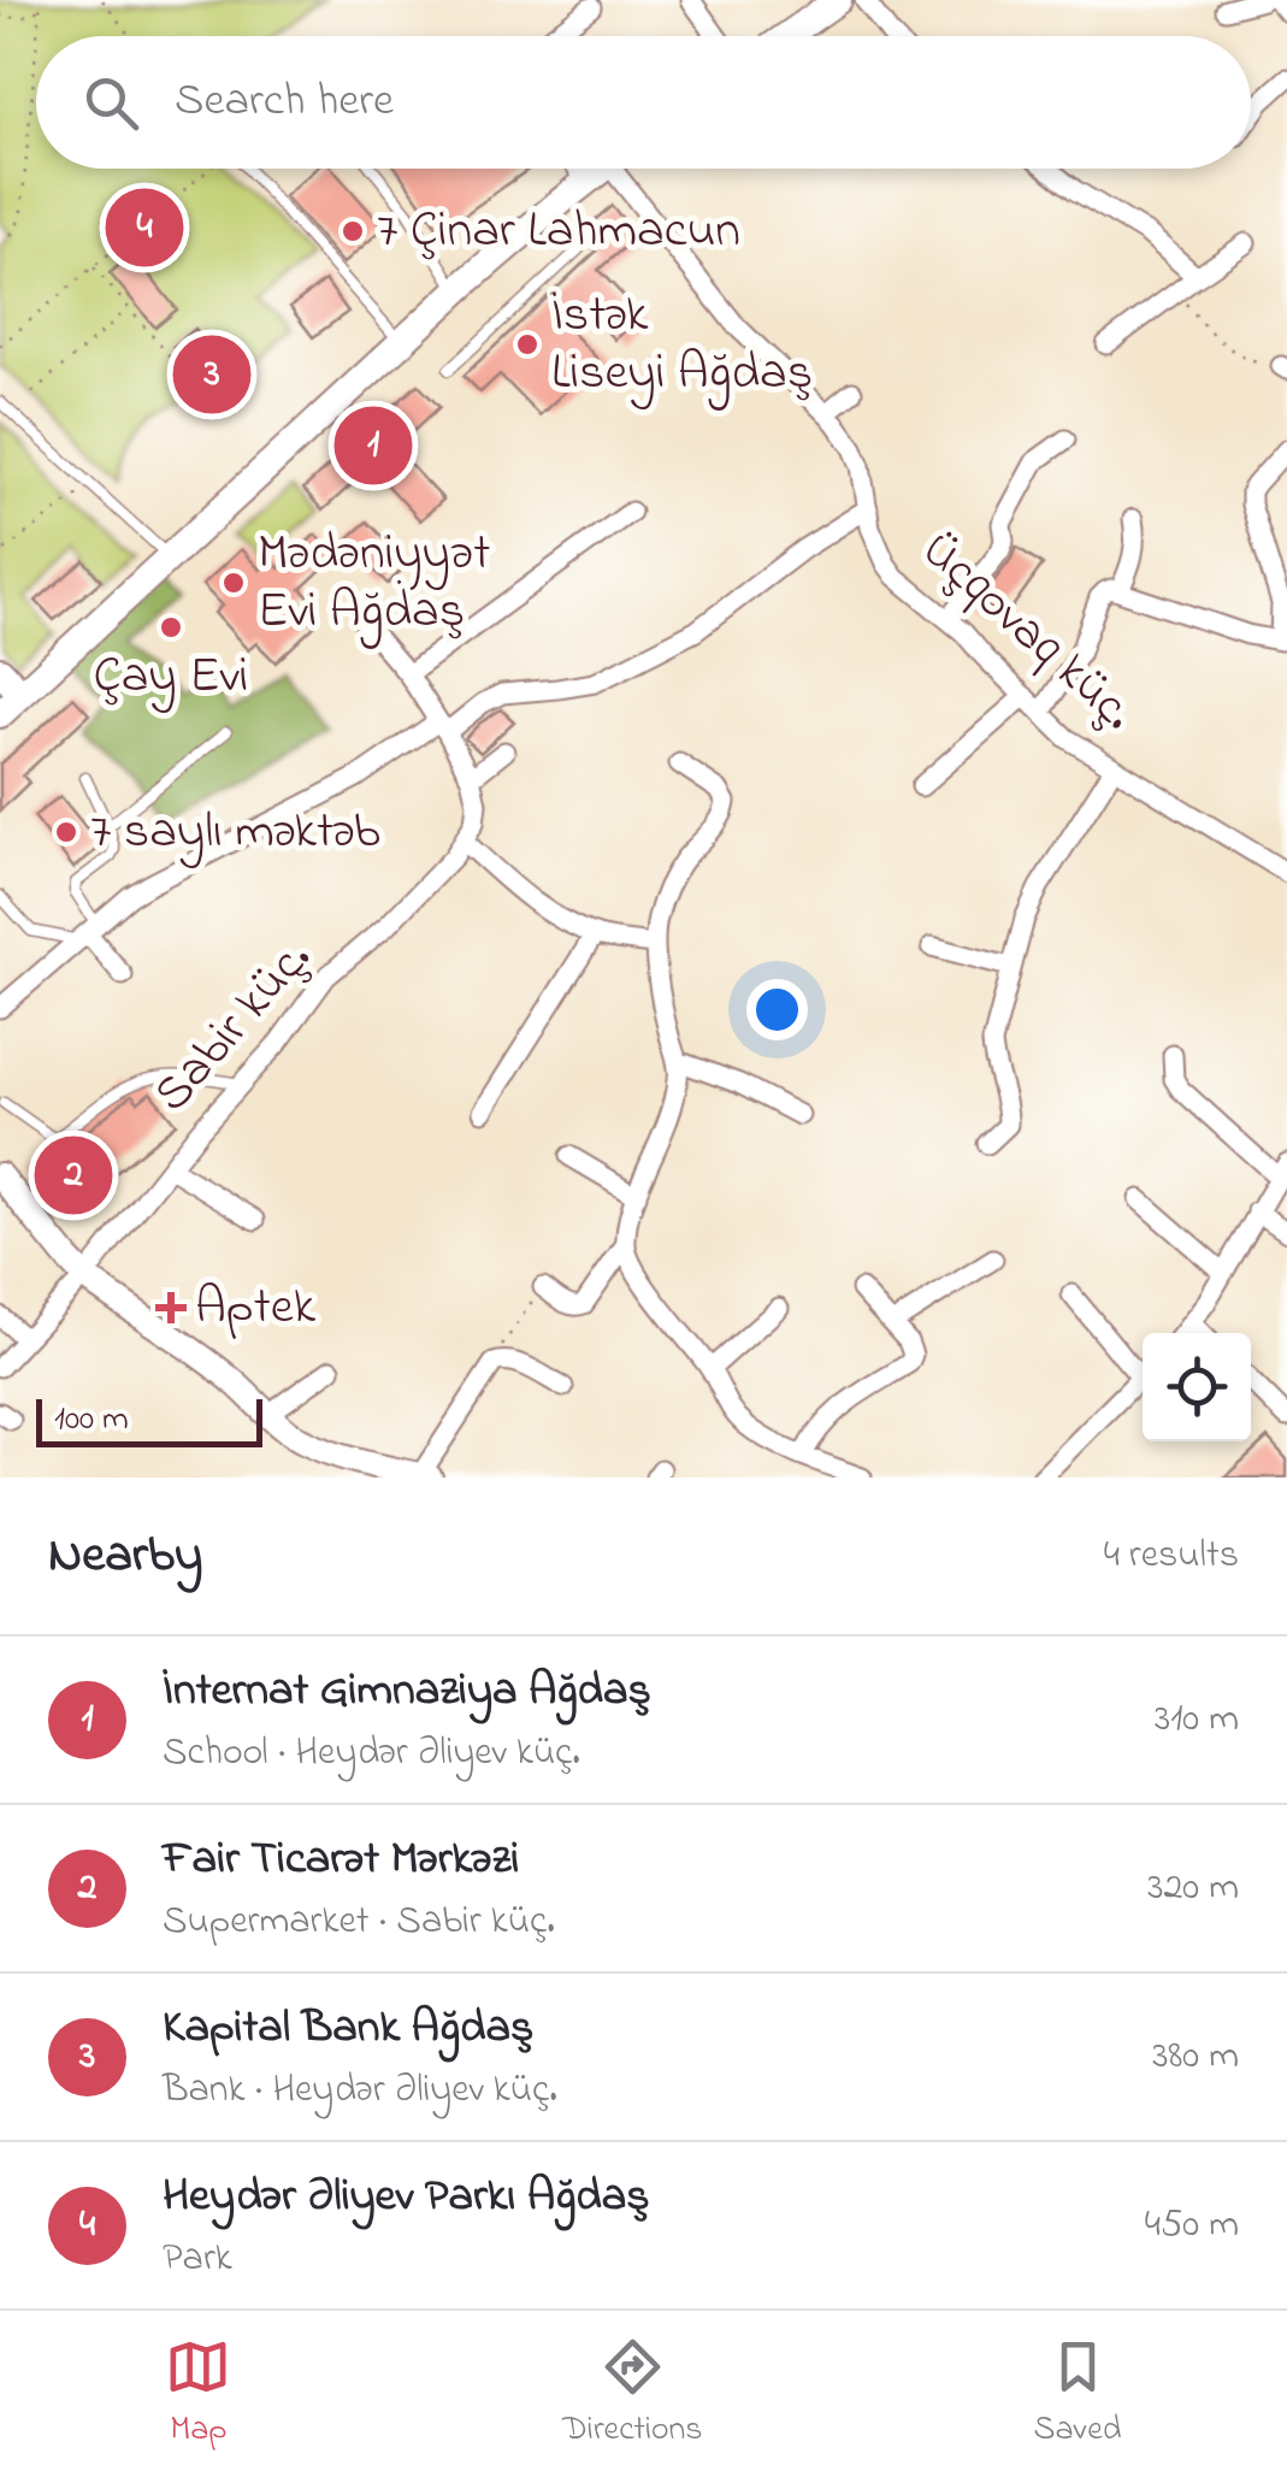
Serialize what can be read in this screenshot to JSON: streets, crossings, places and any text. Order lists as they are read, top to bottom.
{
  "streets": {
    "street": ["Üçqovaq küç.", "Sabir küç."]
  },
  "places": {
    "other": [
      "7 Çinar Lahmacun",
      "İstək Liseyi Ağdaş",
      "Mədəniyyət Evi Ağdaş",
      "Çay Evi",
      "7 saylı məktəb"
    ],
    "health": ["Aptek"]
  },
  "scale_bar": "100 m",
  "page": {
    "search": "Search here",
    "pins": [
      "4",
      "3",
      "1",
      "2"
    ],
    "scale": "100 m",
    "heading": ["Nearby", "4 results"],
    "list": [
      {
        "mark": "1",
        "name": "İnternat Gimnaziya Ağdaş",
        "note": "School · Heydər Əliyev küç.",
        "value": "310 m"
      },
      {
        "mark": "2",
        "name": "Fair Ticarət Mərkəzi",
        "note": "Supermarket · Sabir küç.",
        "value": "320 m"
      },
      {
        "mark": "3",
        "name": "Kapital Bank Ağdaş",
        "note": "Bank · Heydər Əliyev küç.",
        "value": "380 m"
      },
      {
        "mark": "4",
        "name": "Heydər Əliyev Parkı Ağdaş",
        "note": "Park",
        "value": "450 m"
      }
    ],
    "nav": ["Map", "Directions", "Saved"]
  }
}
